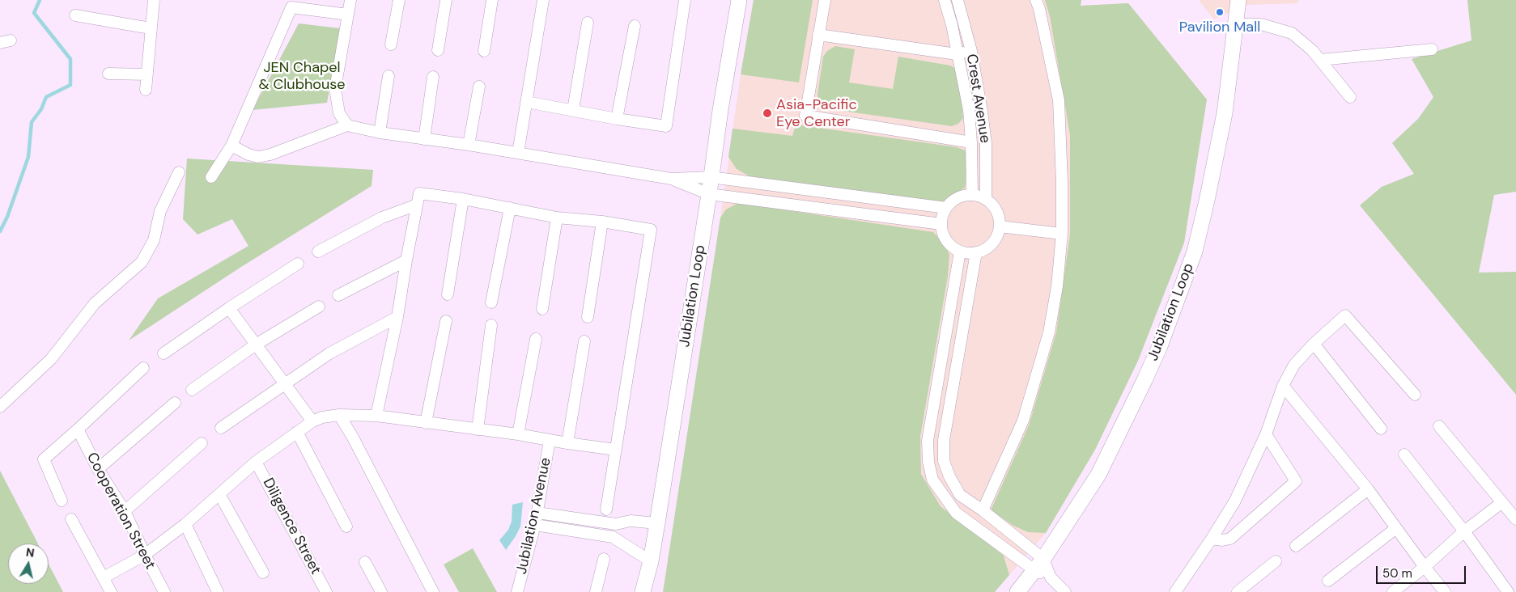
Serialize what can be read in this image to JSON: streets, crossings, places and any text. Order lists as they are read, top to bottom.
{
  "streets": {
    "main road": ["Jubilation Loop"],
    "street": [
      "Crest Avenue",
      "Cooperation Street",
      "Jubilation Avenue",
      "Diligence Street"
    ]
  },
  "parks": ["JEN Chapel & Clubhouse"],
  "places": ["Pavilion Mall", "Asia-Pacific Eye Center"],
  "scale_bar": "50 m",
  "north": "top"
}
